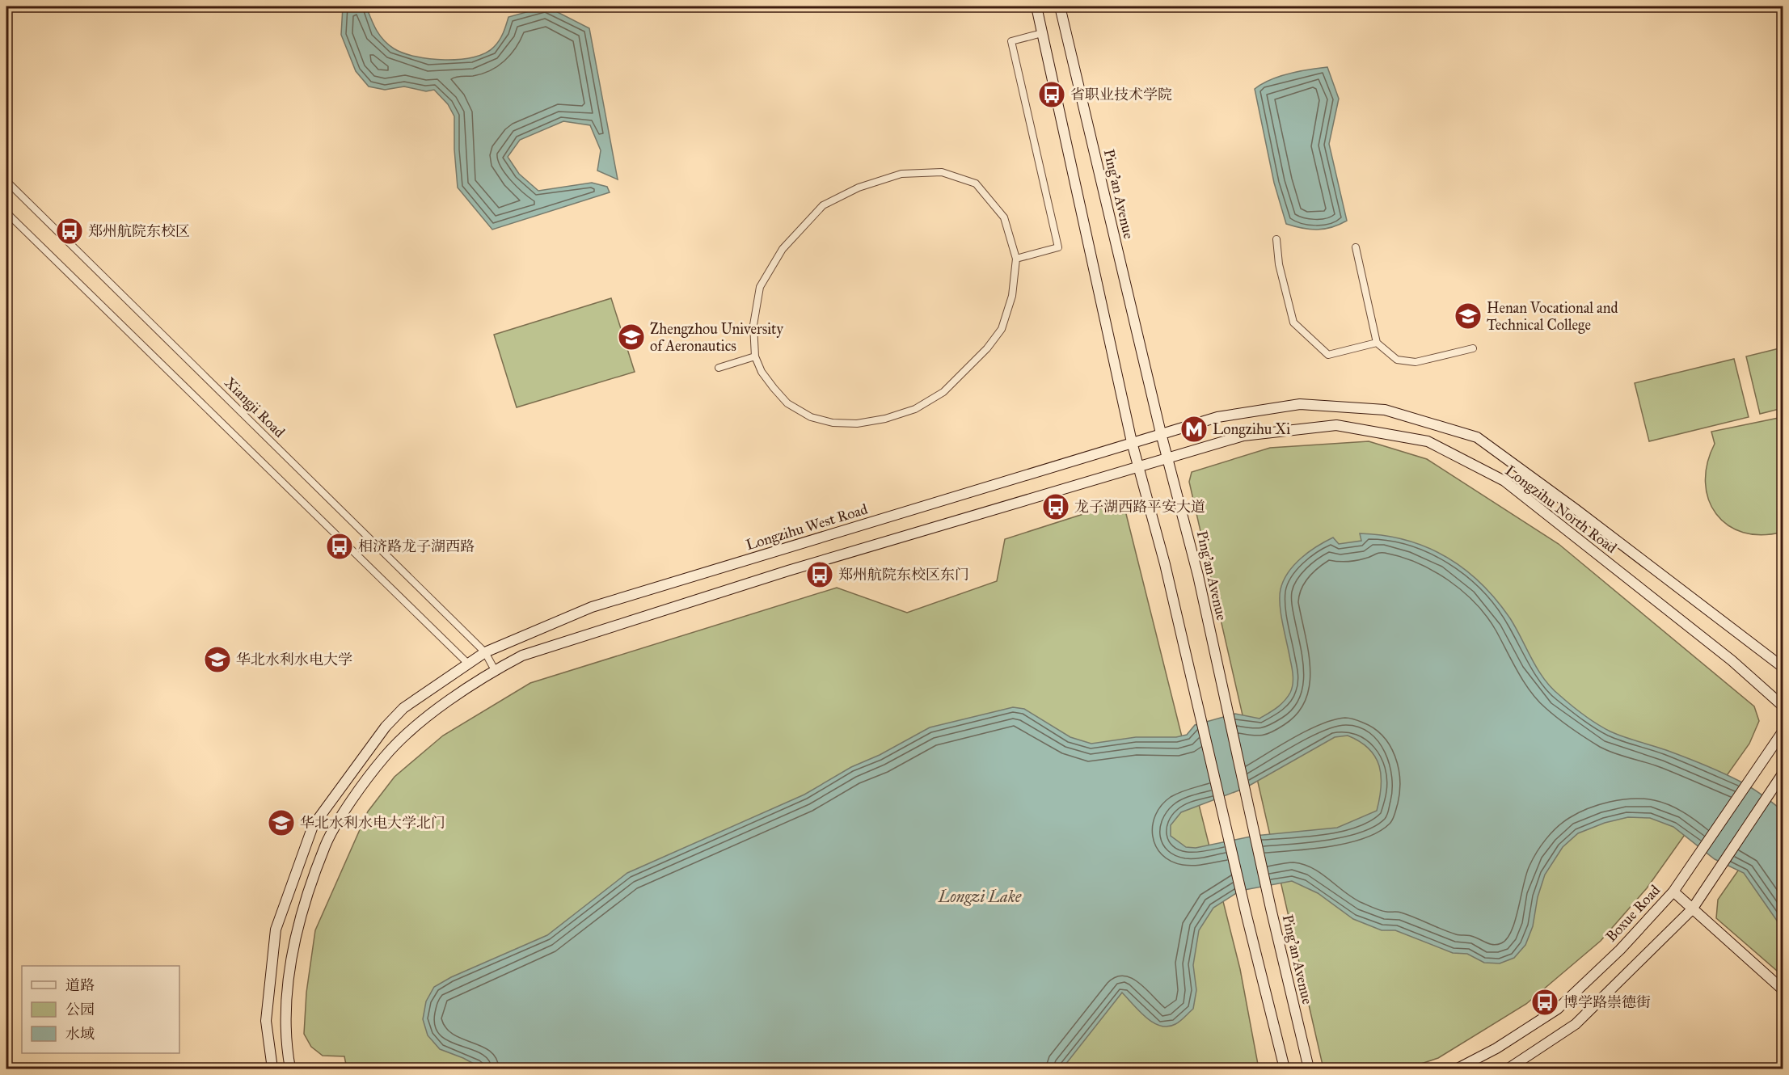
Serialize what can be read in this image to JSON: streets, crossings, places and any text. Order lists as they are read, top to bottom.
{
  "streets": {
    "street": [
      "Ping'an Avenue",
      "Xiangji Road",
      "Longzihu North Road",
      "Longzihu West Road",
      "Boxue Road"
    ]
  },
  "crossings": [
    ["Ping'an Avenue", "Longzihu North Road"],
    ["Ping'an Avenue", "Longzihu West Road"],
    ["Xiangji Road", "Longzihu West Road"],
    ["Longzihu North Road", "Longzihu West Road"]
  ],
  "water": ["Longzi Lake"],
  "places": {
    "bus stop": [
      "省职业技术学院",
      "郑州航院东校区",
      "龙子湖西路平安大道",
      "相济路龙子湖西路",
      "郑州航院东校区东门",
      "博学路崇德街"
    ],
    "school or university": [
      "Henan Vocational and Technical College",
      "Zhengzhou University of Aeronautics",
      "华北水利水电大学",
      "华北水利水电大学北门"
    ],
    "metro station": ["Longzihu Xi"]
  },
  "legend": ["道路", "公园", "水域"]
}
